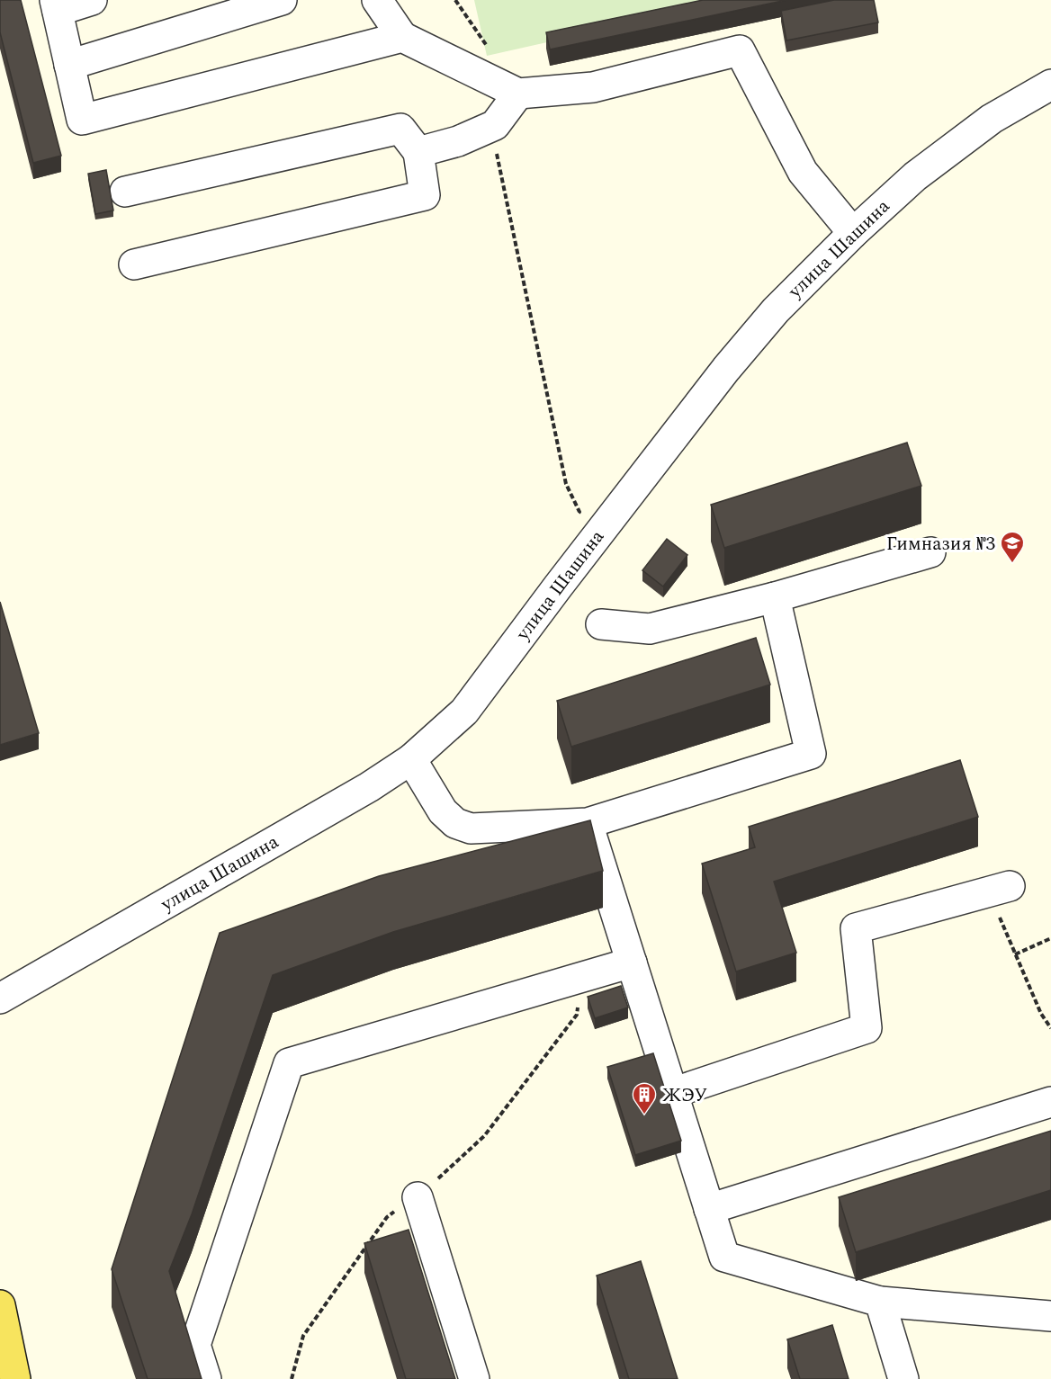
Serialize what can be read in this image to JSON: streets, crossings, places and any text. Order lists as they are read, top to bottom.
{
  "streets": {
    "street": ["улица Шашина"]
  },
  "places": {
    "school or university": ["Гимназия №3"],
    "building": ["ЖЭУ"]
  }
}
